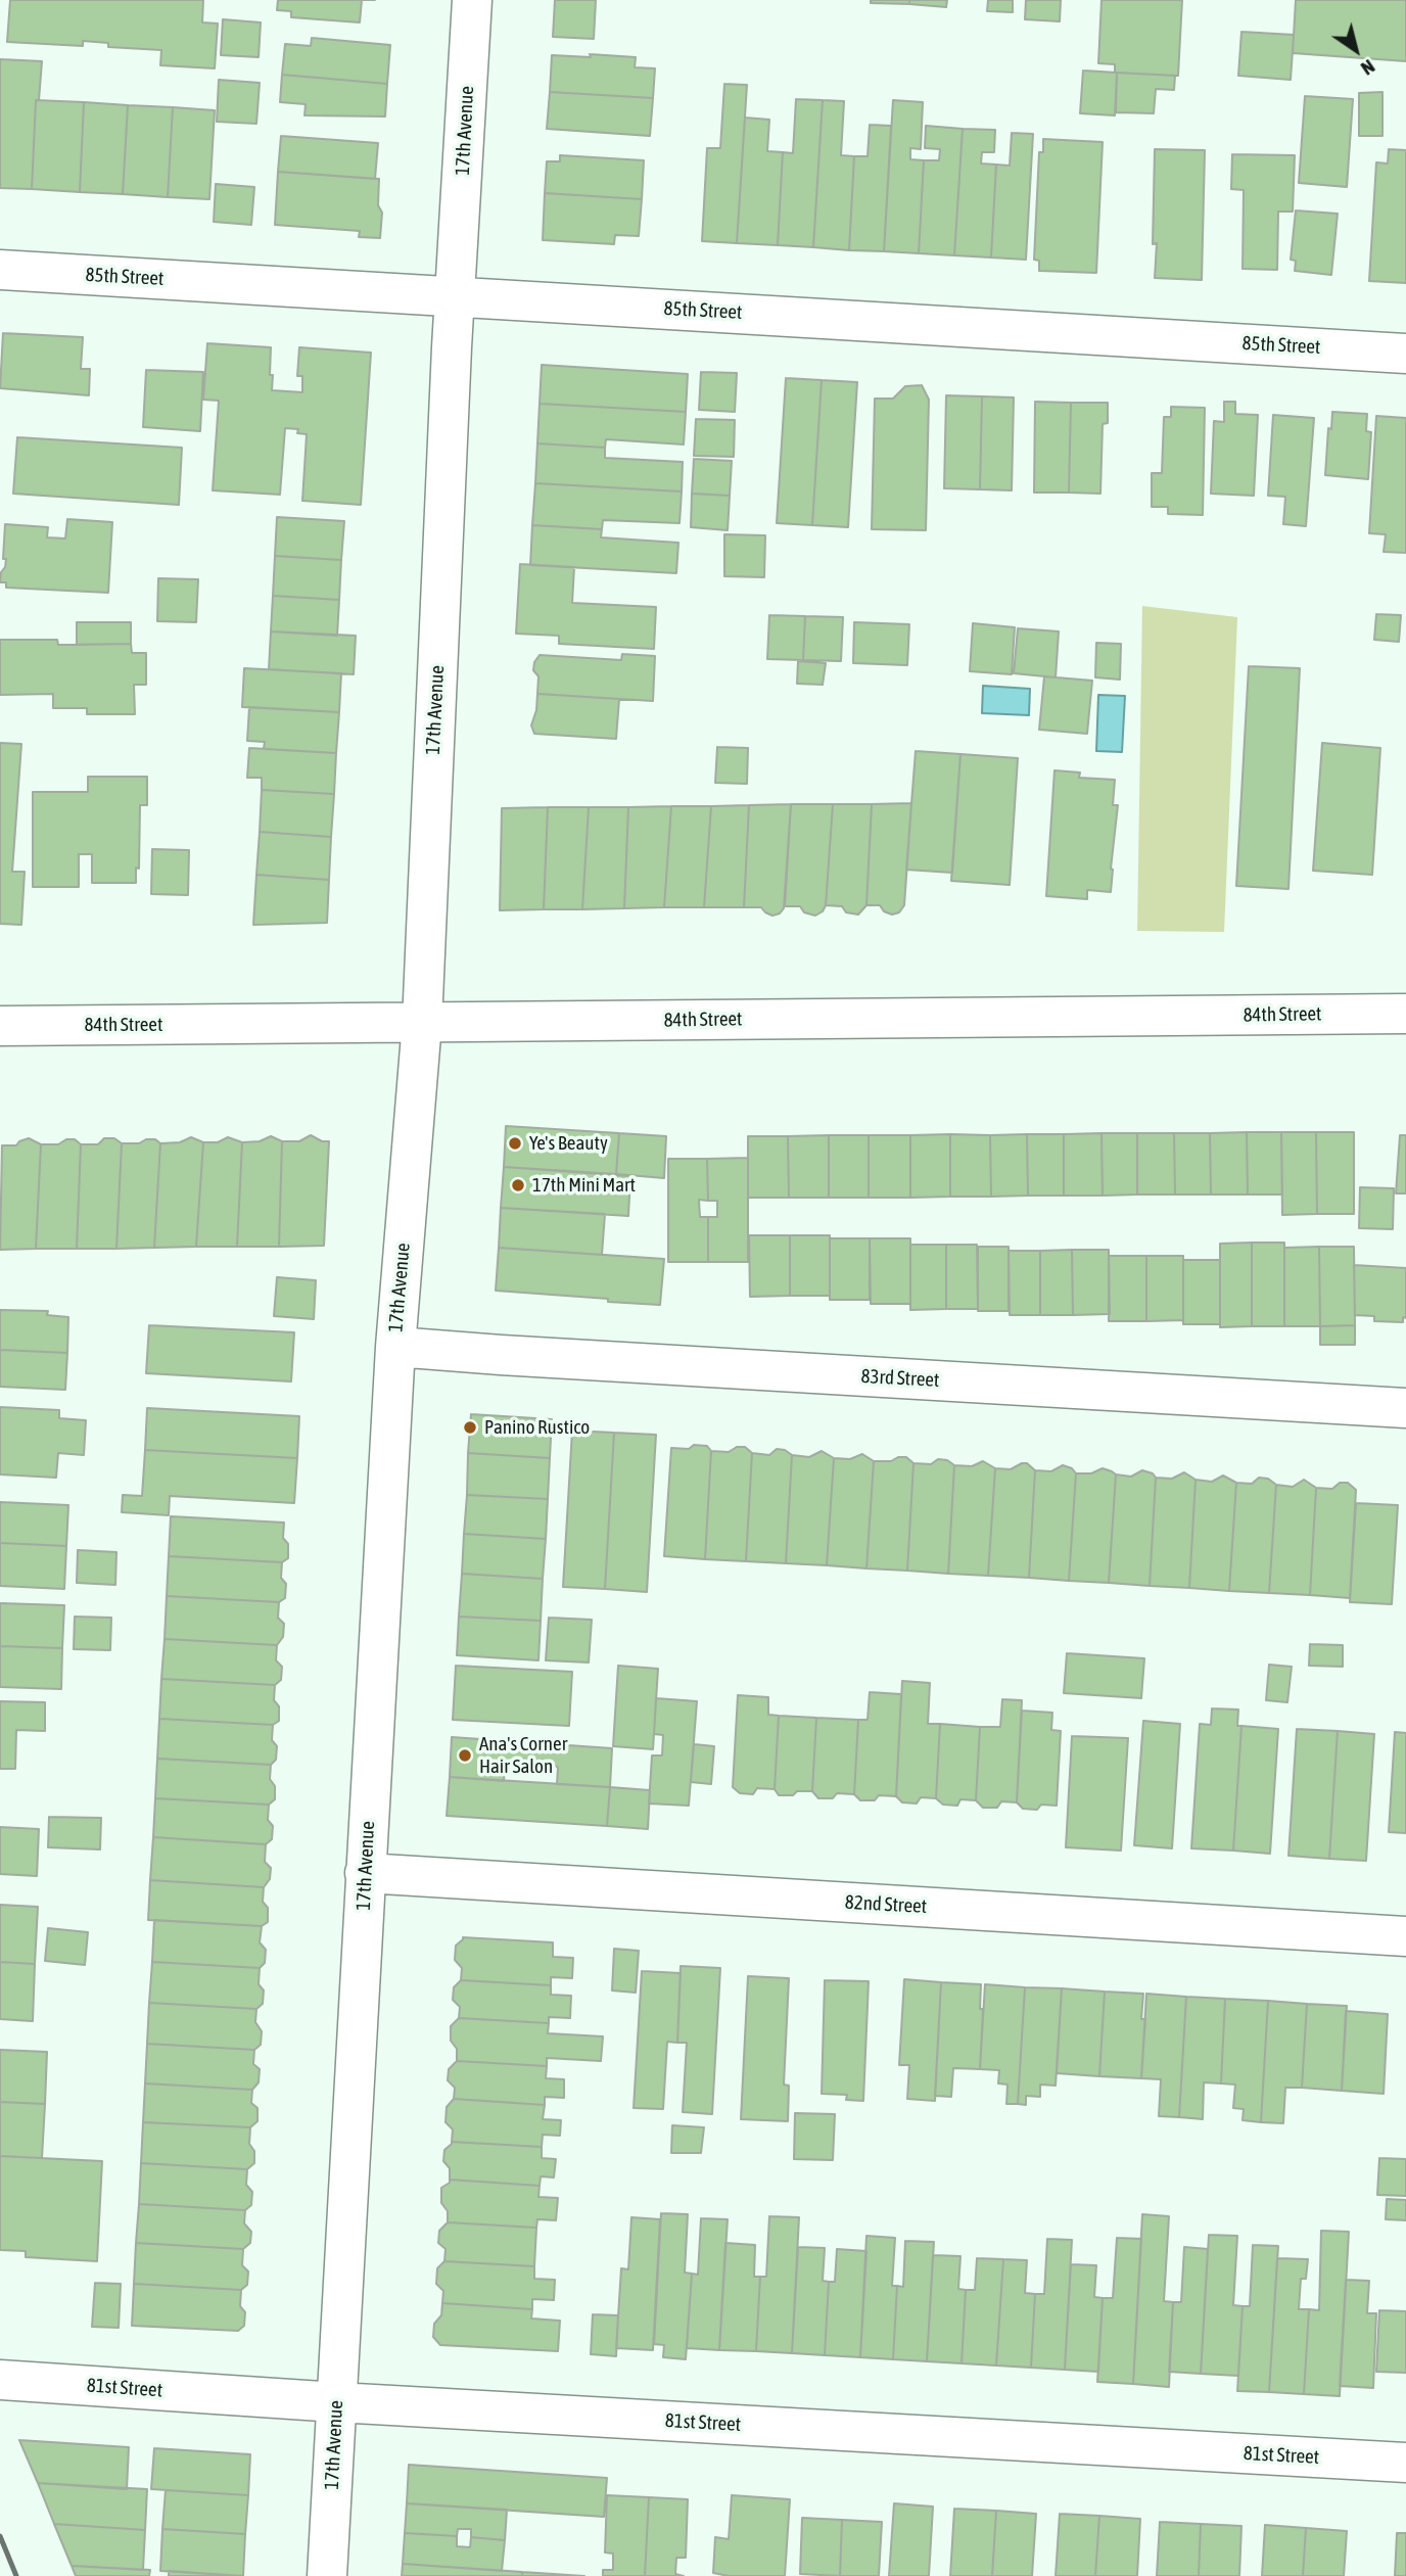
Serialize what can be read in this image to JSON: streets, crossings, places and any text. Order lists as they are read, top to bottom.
{
  "streets": {
    "street": [
      "17th Avenue",
      "85th Street",
      "84th Street",
      "83rd Street",
      "82nd Street",
      "81st Street"
    ]
  },
  "crossings": [
    ["17th Avenue", "85th Street"],
    ["17th Avenue", "84th Street"],
    ["17th Avenue", "83rd Street"],
    ["17th Avenue", "82nd Street"],
    ["17th Avenue", "81st Street"]
  ],
  "places": [
    "Ye's Beauty",
    "17th Mini Mart",
    "Panino Rustico",
    "Ana's Corner Hair Salon"
  ],
  "north": "bottom right"
}
